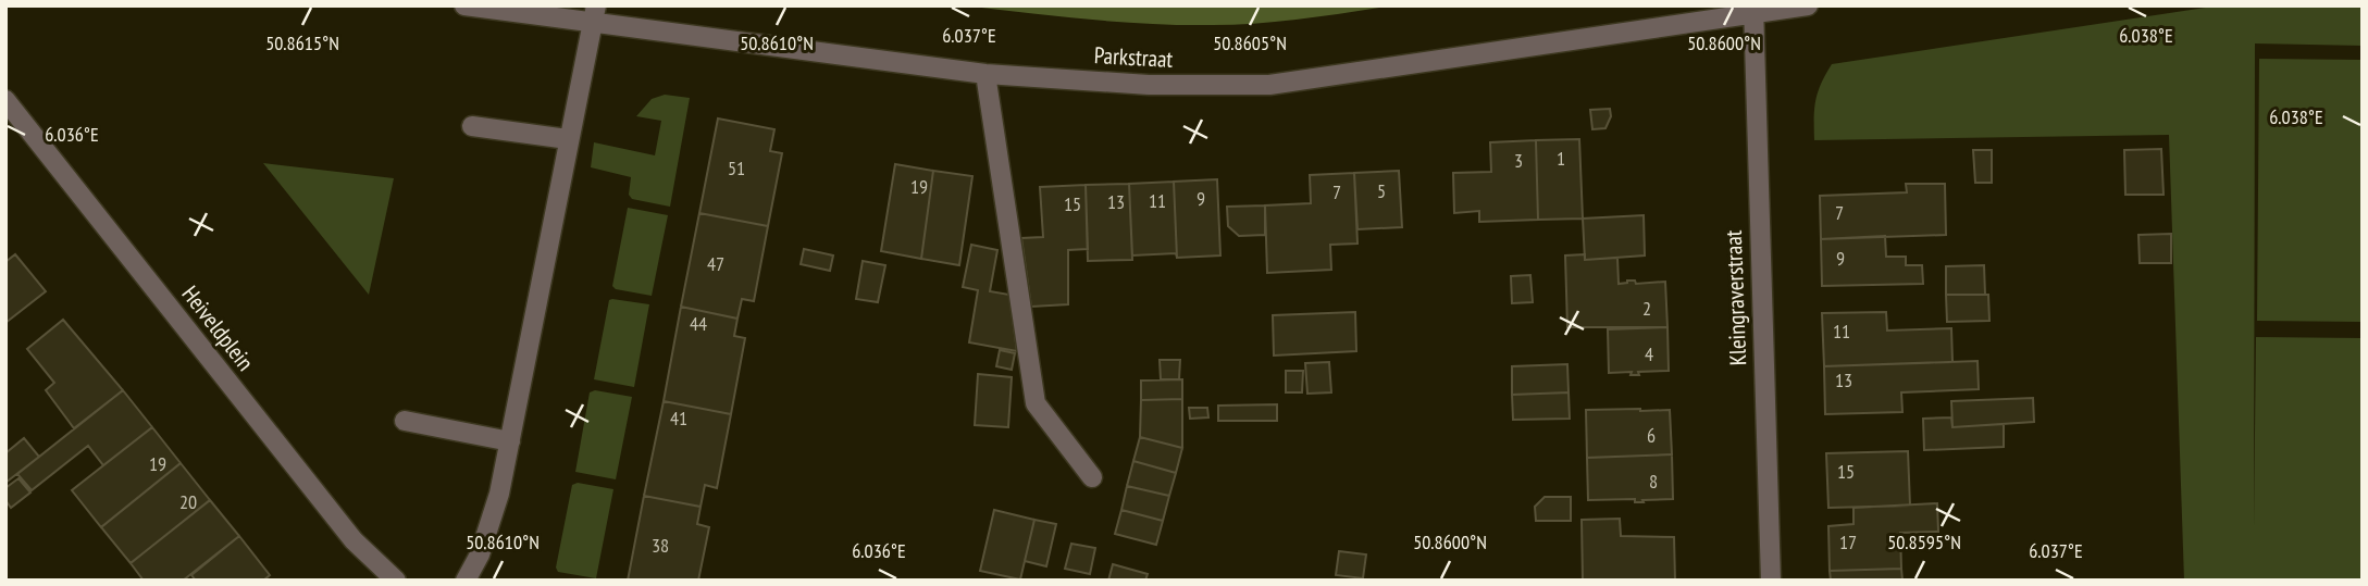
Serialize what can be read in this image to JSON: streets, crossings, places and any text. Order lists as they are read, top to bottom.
{
  "streets": {
    "street": ["Parkstraat", "Kleingraverstraat", "Heiveldplein"]
  },
  "crossings": [
    ["Parkstraat", "Kleingraverstraat"]
  ],
  "house_numbers": [
    "1",
    "3",
    "51",
    "19",
    "5",
    "7",
    "9",
    "11",
    "13",
    "15",
    "7",
    "9",
    "47",
    "2",
    "44",
    "11",
    "4",
    "13",
    "41",
    "6",
    "19",
    "15",
    "8",
    "20",
    "17",
    "38"
  ],
  "coordinates": [
    "6.037°E",
    "6.038°E",
    "50.8615°N",
    "50.8610°N",
    "50.8605°N",
    "50.8600°N",
    "6.036°E",
    "50.8595°N"
  ]
}
